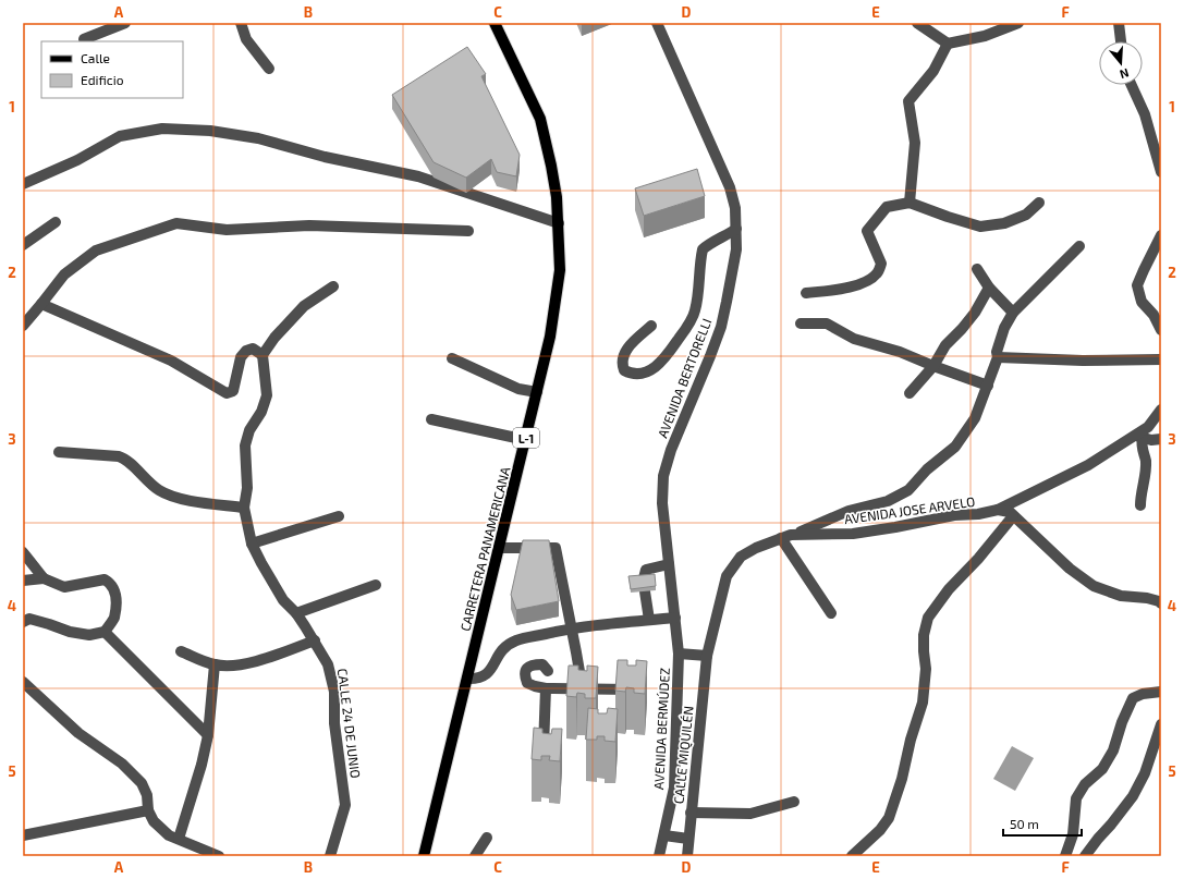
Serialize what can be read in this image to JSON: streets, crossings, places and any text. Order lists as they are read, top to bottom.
{
  "streets": {
    "main road": ["L-1", "CARRETERA PANAMERICANA"],
    "street": [
      "AVENIDA BERTORELLI",
      "AVENIDA JOSE ARVELO",
      "CALLE 24 DE JUNIO",
      "AVENIDA BERMÚDEZ",
      "CALLE MIQUILÉN"
    ]
  },
  "crossings": [
    ["AVENIDA BERTORELLI", "AVENIDA BERMÚDEZ"],
    ["AVENIDA JOSE ARVELO", "CALLE MIQUILÉN"]
  ],
  "legend": ["Calle", "Edificio"],
  "scale_bar": "50 m",
  "north": "bottom",
  "grid": {
    "columns": [
      "A",
      "B",
      "C",
      "D",
      "E",
      "F"
    ],
    "rows": [
      "1",
      "2",
      "3",
      "4",
      "5"
    ]
  }
}
